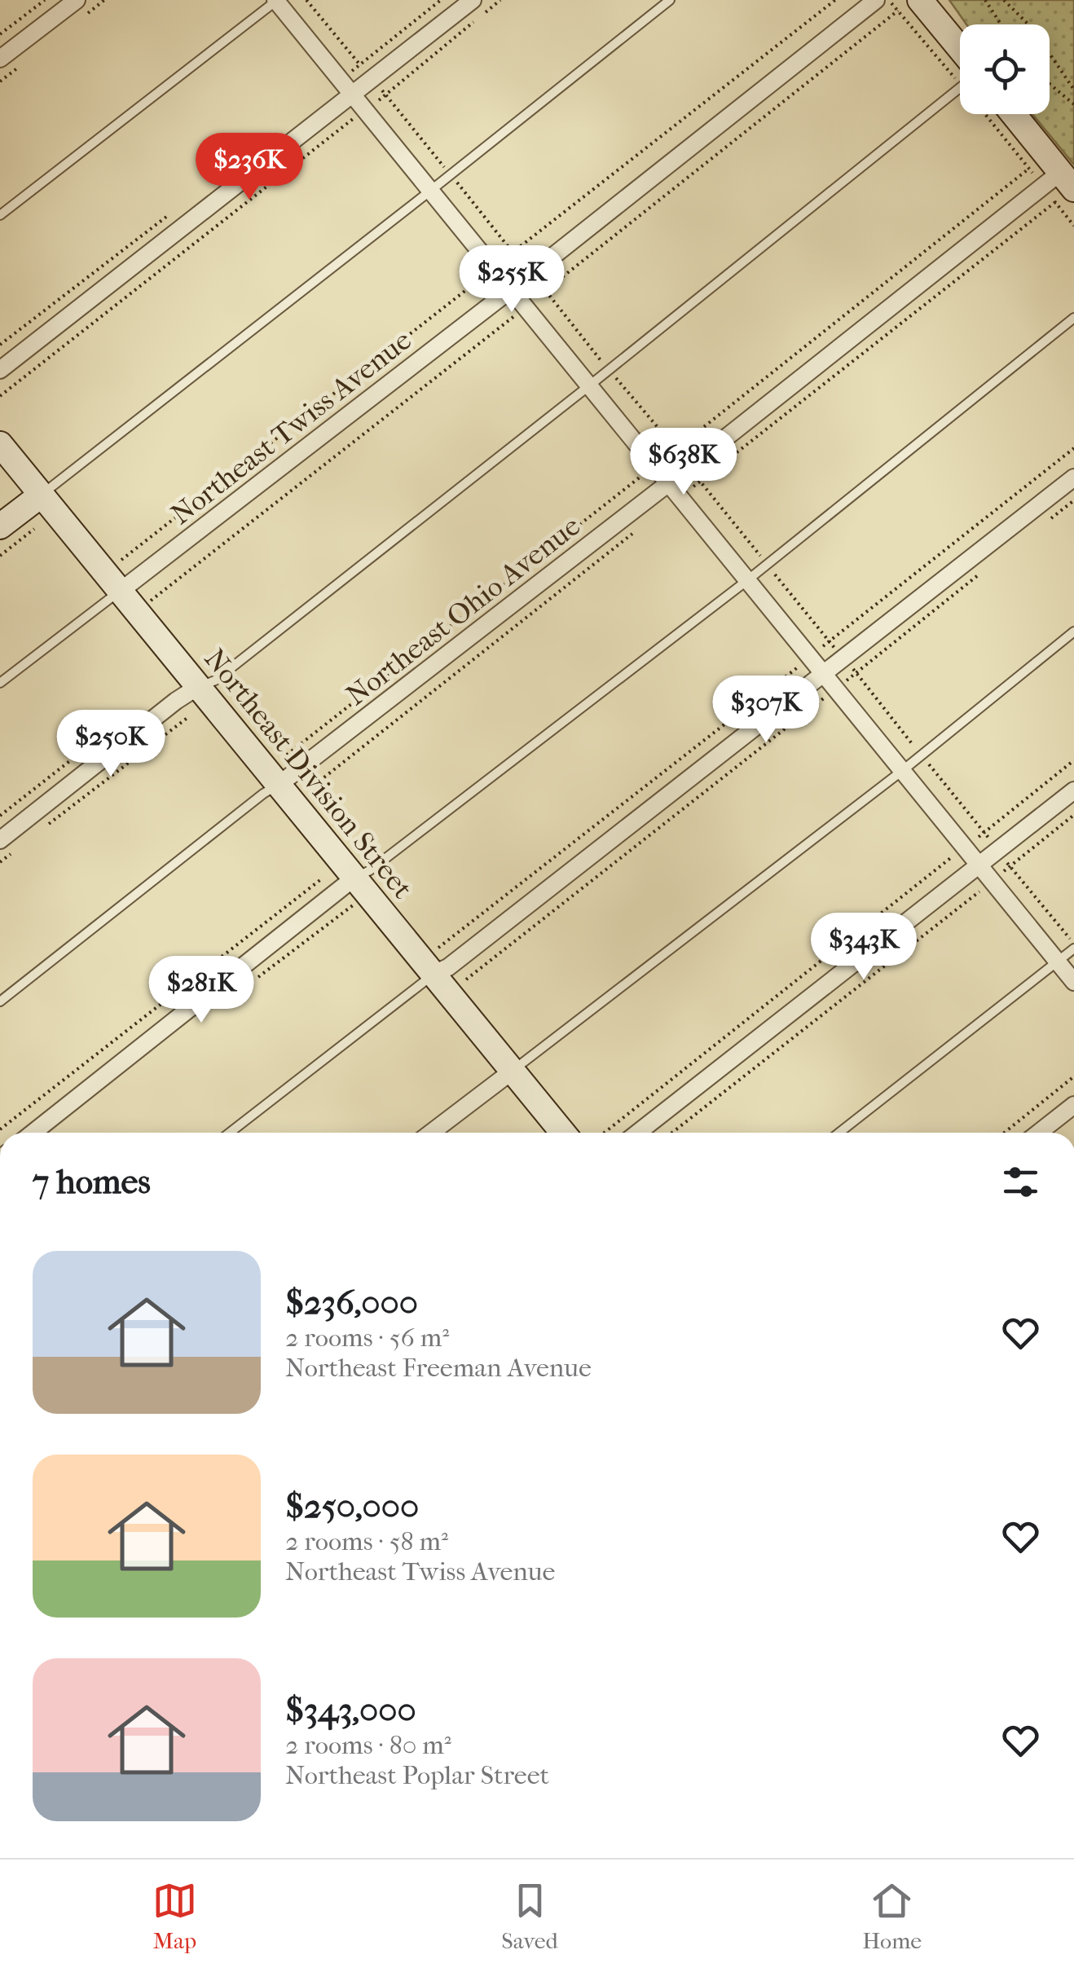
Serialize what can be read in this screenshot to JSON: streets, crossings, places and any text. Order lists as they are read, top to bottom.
{
  "streets": {
    "street": ["Northeast Twiss Avenue", "Northeast Ohio Avenue", "Northeast Division Street"]
  },
  "crossings": [
    ["Northeast Twiss Avenue", "Northeast Division Street"],
    ["Northeast Ohio Avenue", "Northeast Division Street"]
  ],
  "page": {
    "price": [
      "$236K",
      "$255K",
      "$638K",
      "$307K",
      "$250K",
      "$343K",
      "$281K"
    ],
    "heading": "7 homes",
    "list": [
      {
        "name": "$236,000",
        "note": "2 rooms · 56 m² · Northeast Freeman Avenue"
      },
      {
        "name": "$250,000",
        "note": "2 rooms · 58 m² · Northeast Twiss Avenue"
      },
      {
        "name": "$343,000",
        "note": "2 rooms · 80 m² · Northeast Poplar Street"
      }
    ],
    "tabs": ["Map", "Saved", "Home"]
  }
}
